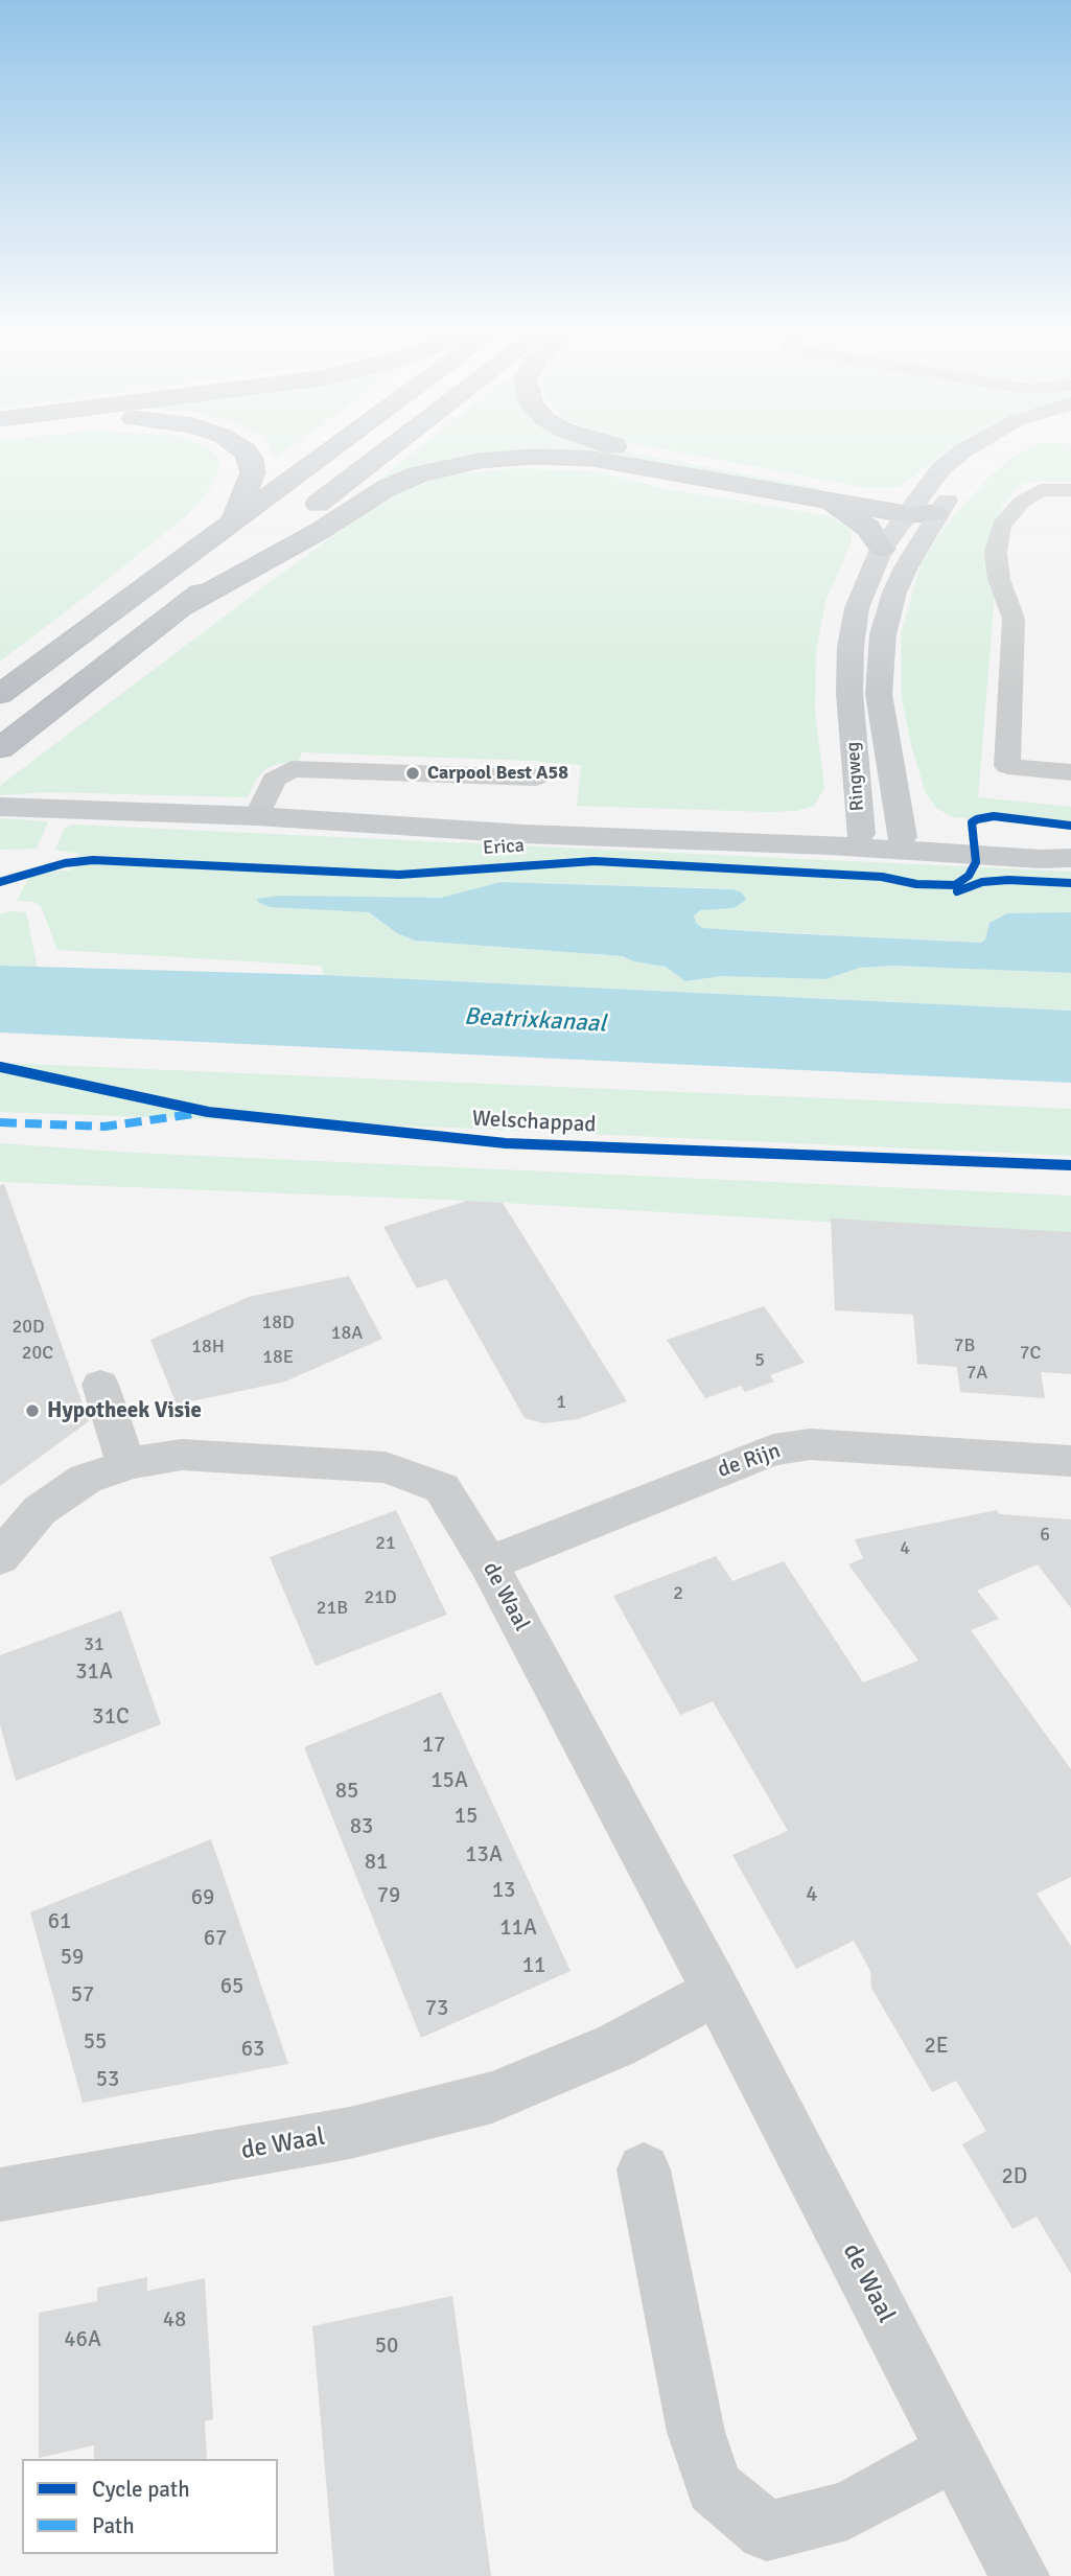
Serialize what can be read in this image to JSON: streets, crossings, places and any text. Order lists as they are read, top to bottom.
{
  "streets": {
    "main road": ["Ringweg", "Erica"],
    "street": ["de Rijn", "de Waal"],
    "cycle path": ["Welschappad"]
  },
  "crossings": [
    ["Ringweg", "Erica"],
    ["de Rijn", "de Waal"]
  ],
  "water": ["Beatrixkanaal"],
  "places": ["Carpool Best A58", "Hypotheek Visie"],
  "house_numbers": [
    "18D",
    "20D",
    "18A",
    "7B",
    "18H",
    "20C",
    "7C",
    "18E",
    "5",
    "7A",
    "1",
    "6",
    "21",
    "4",
    "2",
    "21D",
    "21B",
    "31",
    "31A",
    "31C",
    "17",
    "15A",
    "85",
    "15",
    "83",
    "13A",
    "81",
    "13",
    "4",
    "79",
    "69",
    "61",
    "11A",
    "67",
    "59",
    "11",
    "65",
    "57",
    "73",
    "55",
    "2E",
    "63",
    "53",
    "2D",
    "48",
    "46A",
    "50"
  ],
  "legend": ["Cycle path", "Path"]
}
